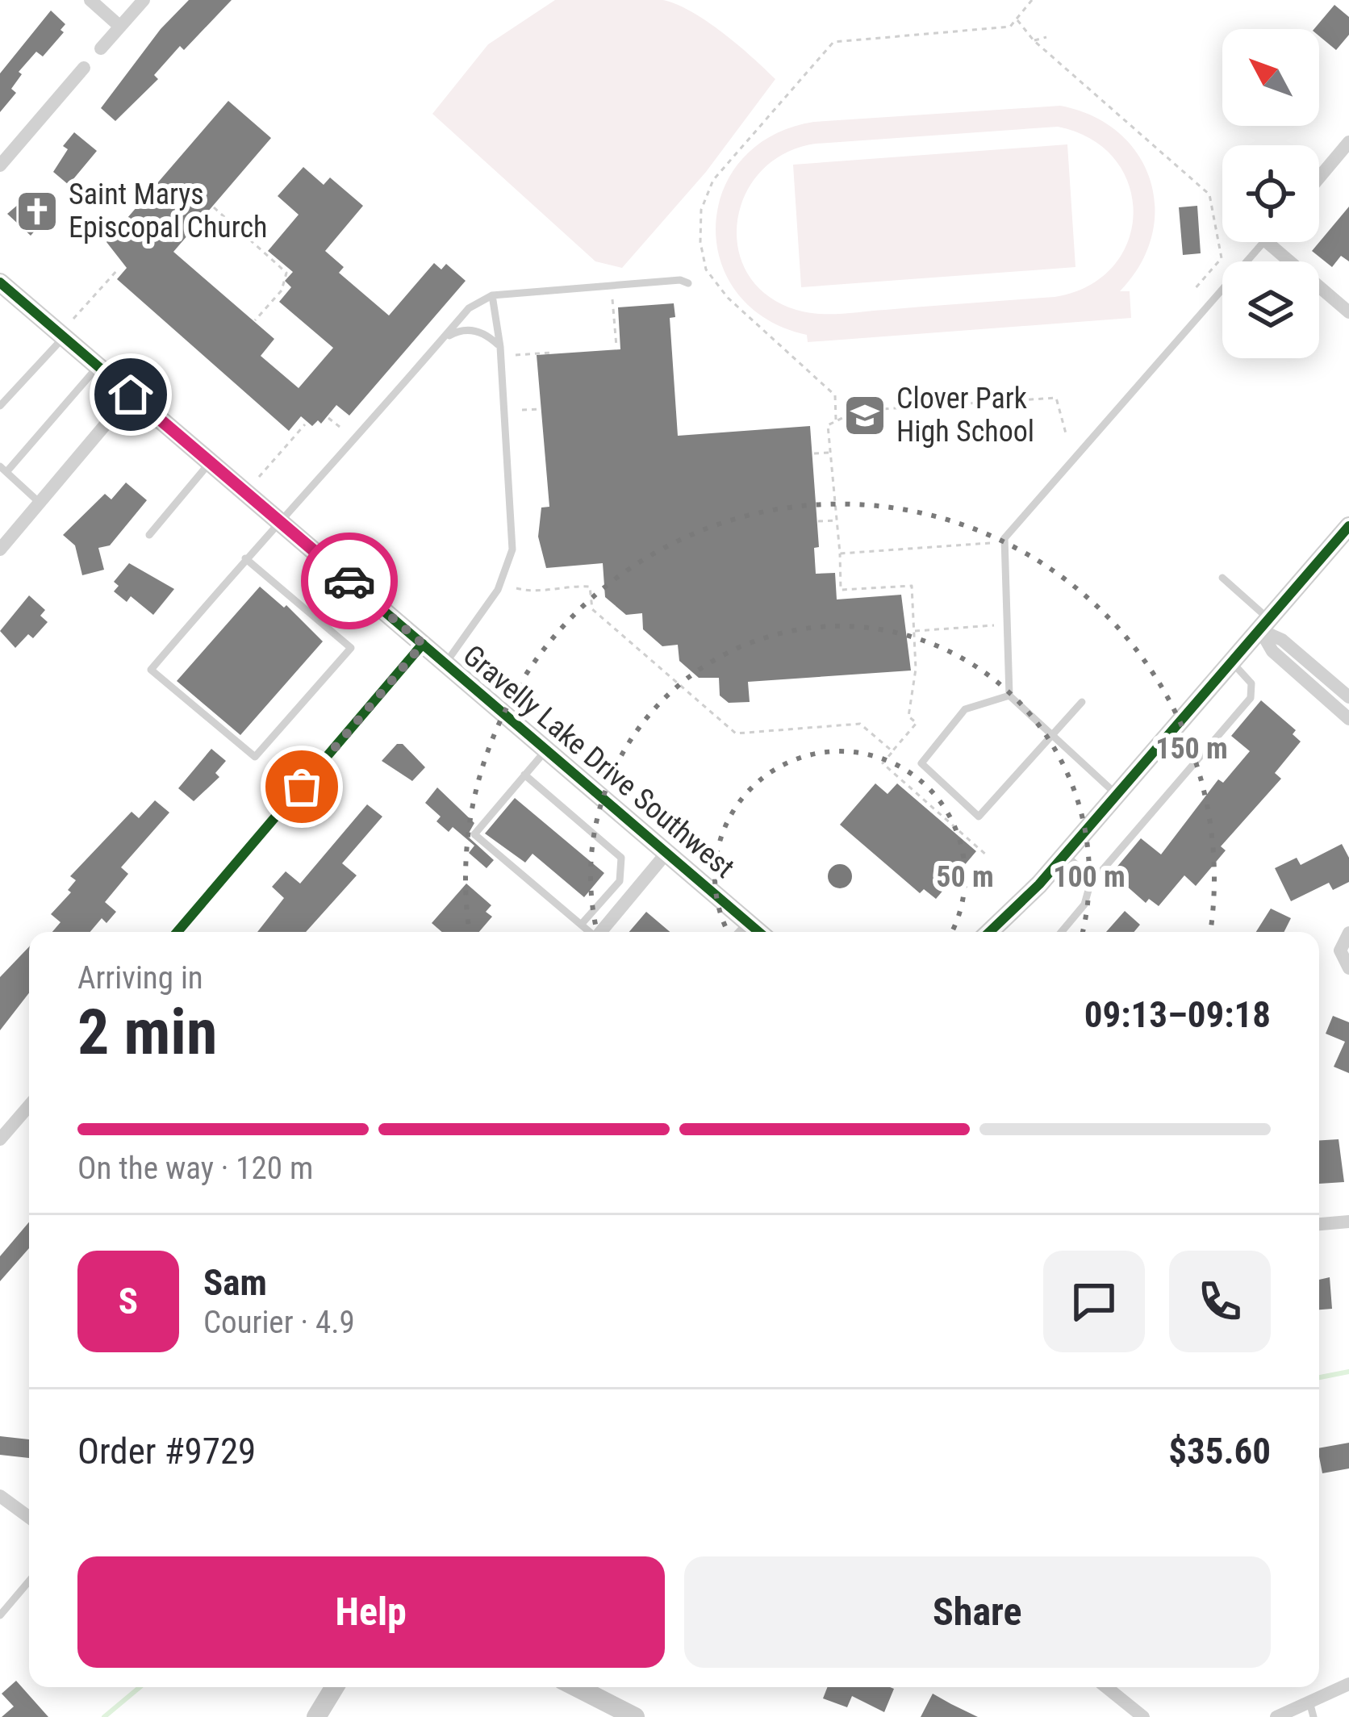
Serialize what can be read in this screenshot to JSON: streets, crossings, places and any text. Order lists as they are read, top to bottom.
{
  "streets": {
    "main road": ["Gravelly Lake Drive Southwest"]
  },
  "places": {
    "church": ["Saint Marys Episcopal Church"],
    "school or university": ["Clover Park High School"]
  },
  "north": "top left",
  "page": {
    "heading": ["2 min", "Arriving in", "09:13–09:18"],
    "panel": [
      "Sam",
      "Courier · 4.9",
      "Order #9729",
      "$35.60"
    ],
    "bar": "On the way · 120 m",
    "round": "S",
    "buttons": ["Help", "Share"]
  },
  "rings": ["150 m", "50 m", "100 m"]
}
